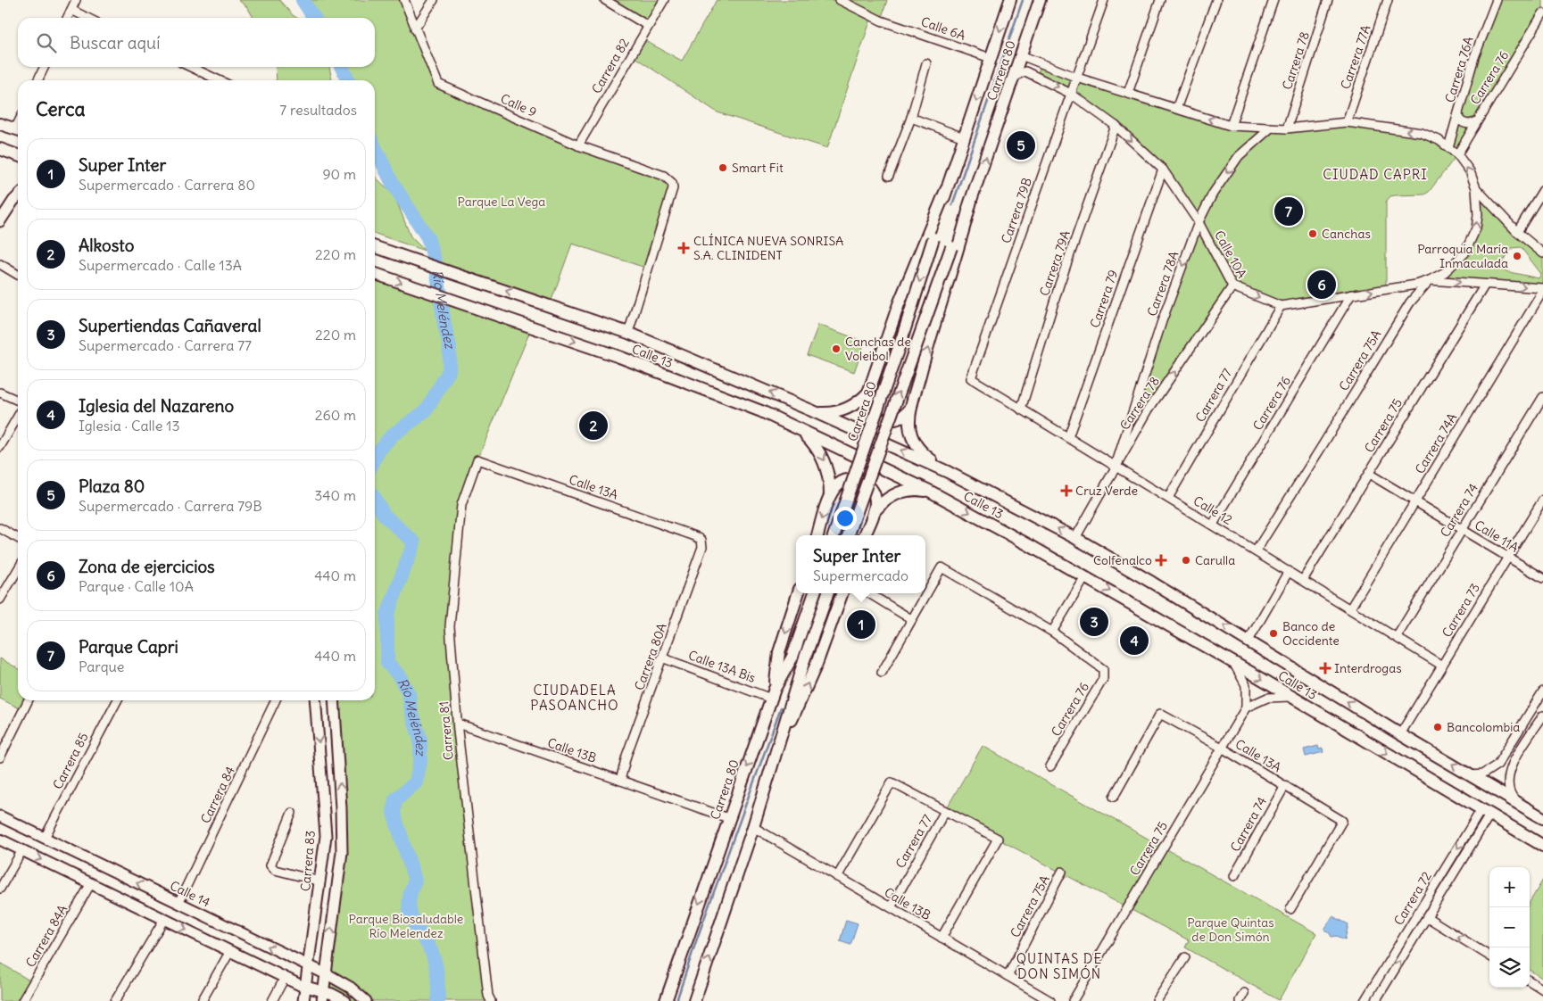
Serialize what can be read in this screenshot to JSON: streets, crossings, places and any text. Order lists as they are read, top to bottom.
{
  "streets": {
    "main road": ["Carrera 80", "Calle 13"],
    "street": [
      "Calle 6A",
      "Carrera 77A",
      "Carrera 78",
      "Carrera 82",
      "Carrera 76A",
      "Carrera 76",
      "Calle 9",
      "Carrera 79B",
      "Calle 10A",
      "Carrera 79A",
      "Carrera 78A",
      "Carrera 79",
      "Carrera 75A",
      "Carrera 77",
      "Carrera 75",
      "Carrera 74A",
      "Calle 13A",
      "Calle 12",
      "Carrera 74",
      "Calle 11A",
      "Carrera 73",
      "Carrera 80A",
      "Calle 13A Bis",
      "Carrera 81",
      "Calle 13B",
      "Carrera 85",
      "Carrera 84",
      "Carrera 83",
      "Calle 14",
      "Carrera 72",
      "Carrera 84A"
    ]
  },
  "crossings": [
    ["Calle 6A", "Carrera 80"],
    ["Carrera 78", "Calle 10A"],
    ["Carrera 78", "Carrera 78A"],
    ["Carrera 78", "Calle 13"],
    ["Carrera 78", "Calle 12"],
    ["Carrera 82", "Calle 9"],
    ["Carrera 80", "Calle 10A"],
    ["Carrera 80", "Calle 13"],
    ["Carrera 80", "Calle 13A Bis"],
    ["Carrera 80", "Calle 13B"],
    ["Carrera 76", "Calle 10A"],
    ["Carrera 76", "Calle 12"],
    ["Calle 9", "Calle 13"],
    ["Carrera 79B", "Calle 10A"],
    ["Carrera 79B", "Calle 12"],
    ["Calle 10A", "Carrera 79A"],
    ["Calle 10A", "Carrera 78A"],
    ["Calle 10A", "Carrera 79"],
    ["Calle 10A", "Carrera 75A"],
    ["Calle 10A", "Carrera 77"],
    ["Calle 10A", "Carrera 75"],
    ["Calle 10A", "Carrera 74A"],
    ["Carrera 79A", "Calle 12"],
    ["Carrera 78A", "Calle 12"],
    ["Carrera 79", "Calle 12"],
    ["Calle 13", "Carrera 73"],
    ["Calle 13", "Carrera 72"],
    ["Carrera 75A", "Calle 12"],
    ["Carrera 75A", "Calle 13B"],
    ["Carrera 77", "Calle 12"],
    ["Carrera 77", "Calle 13B"],
    ["Carrera 75", "Calle 13A"],
    ["Carrera 75", "Calle 12"],
    ["Carrera 75", "Calle 11A"],
    ["Carrera 74A", "Calle 12"],
    ["Carrera 74A", "Calle 11A"],
    ["Calle 13A", "Carrera 74"],
    ["Calle 13A", "Carrera 80A"],
    ["Calle 13A", "Carrera 81"],
    ["Calle 12", "Carrera 74"],
    ["Calle 12", "Carrera 73"],
    ["Carrera 74", "Calle 11A"],
    ["Calle 11A", "Carrera 73"],
    ["Carrera 80A", "Calle 13A Bis"],
    ["Carrera 80A", "Calle 13B"],
    ["Carrera 81", "Calle 13B"],
    ["Carrera 85", "Calle 14"],
    ["Carrera 84", "Calle 14"],
    ["Carrera 83", "Calle 14"]
  ],
  "one_way": ["Carrera 78", "Carrera 78A"],
  "districts": ["CIUDAD CAPRI", "CIUDADELA PASOANCHO", "QUINTAS DE DON SIMÓN"],
  "water": ["Río Meléndez"],
  "parks": ["Parque La Vega", "Parque Biosaludable Río Melendez", "Parque Quintas de Don Simón"],
  "places": {
    "other": [
      "Smart Fit",
      "Canchas",
      "Parroquia María Inmaculada",
      "Canchas de Voleibol",
      "Carulla",
      "Banco de Occidente",
      "Bancolombia"
    ],
    "health": [
      "CLÍNICA NUEVA SONRISA S.A. CLINIDENT",
      "Cruz Verde",
      "Colfenalco",
      "Interdrogas"
    ]
  },
  "page": {
    "search": "Buscar aquí",
    "heading": ["Cerca", "7 resultados"],
    "pins": [
      "5",
      "7",
      "6",
      "2",
      "3",
      "1",
      "4"
    ],
    "list": [
      {
        "mark": "1",
        "name": "Super Inter",
        "note": "Supermercado · Carrera 80",
        "value": "90 m"
      },
      {
        "mark": "2",
        "name": "Alkosto",
        "note": "Supermercado · Calle 13A",
        "value": "220 m"
      },
      {
        "mark": "3",
        "name": "Supertiendas Cañaveral",
        "note": "Supermercado · Carrera 77",
        "value": "220 m"
      },
      {
        "mark": "4",
        "name": "Iglesia del Nazareno",
        "note": "Iglesia · Calle 13",
        "value": "260 m"
      },
      {
        "mark": "5",
        "name": "Plaza 80",
        "note": "Supermercado · Carrera 79B",
        "value": "340 m"
      },
      {
        "mark": "6",
        "name": "Zona de ejercicios",
        "note": "Parque · Calle 10A",
        "value": "440 m"
      },
      {
        "mark": "7",
        "name": "Parque Capri",
        "note": "Parque",
        "value": "440 m"
      }
    ],
    "popup": ["Super Inter", "Supermercado"],
    "map_buttons": ["+", "−"]
  }
}
